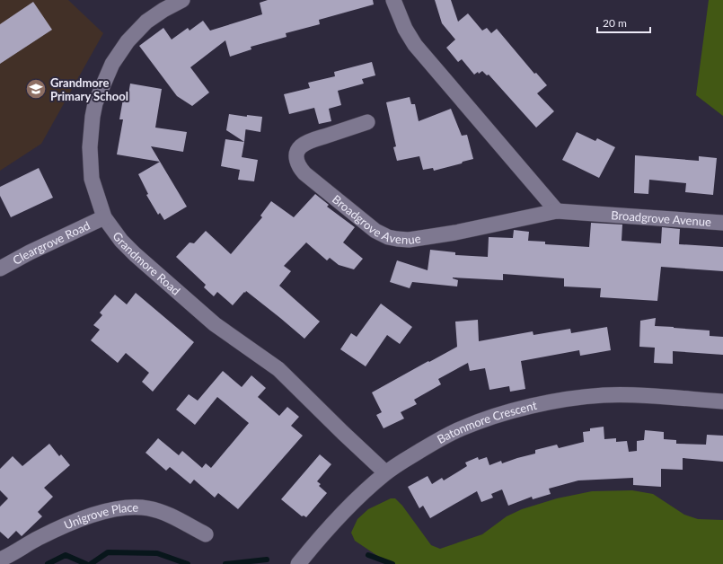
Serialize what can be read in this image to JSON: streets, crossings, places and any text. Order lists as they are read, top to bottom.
{
  "streets": {
    "street": [
      "Broadgrove Avenue",
      "Cleargrove Road",
      "Grandmore Road",
      "Batonmore Crescent",
      "Unigrove Place"
    ]
  },
  "crossings": [
    ["Cleargrove Road", "Grandmore Road"],
    ["Grandmore Road", "Batonmore Crescent"]
  ],
  "places": {
    "school or university": ["Grandmore Primary School"]
  },
  "scale_bar": "20 m"
}
